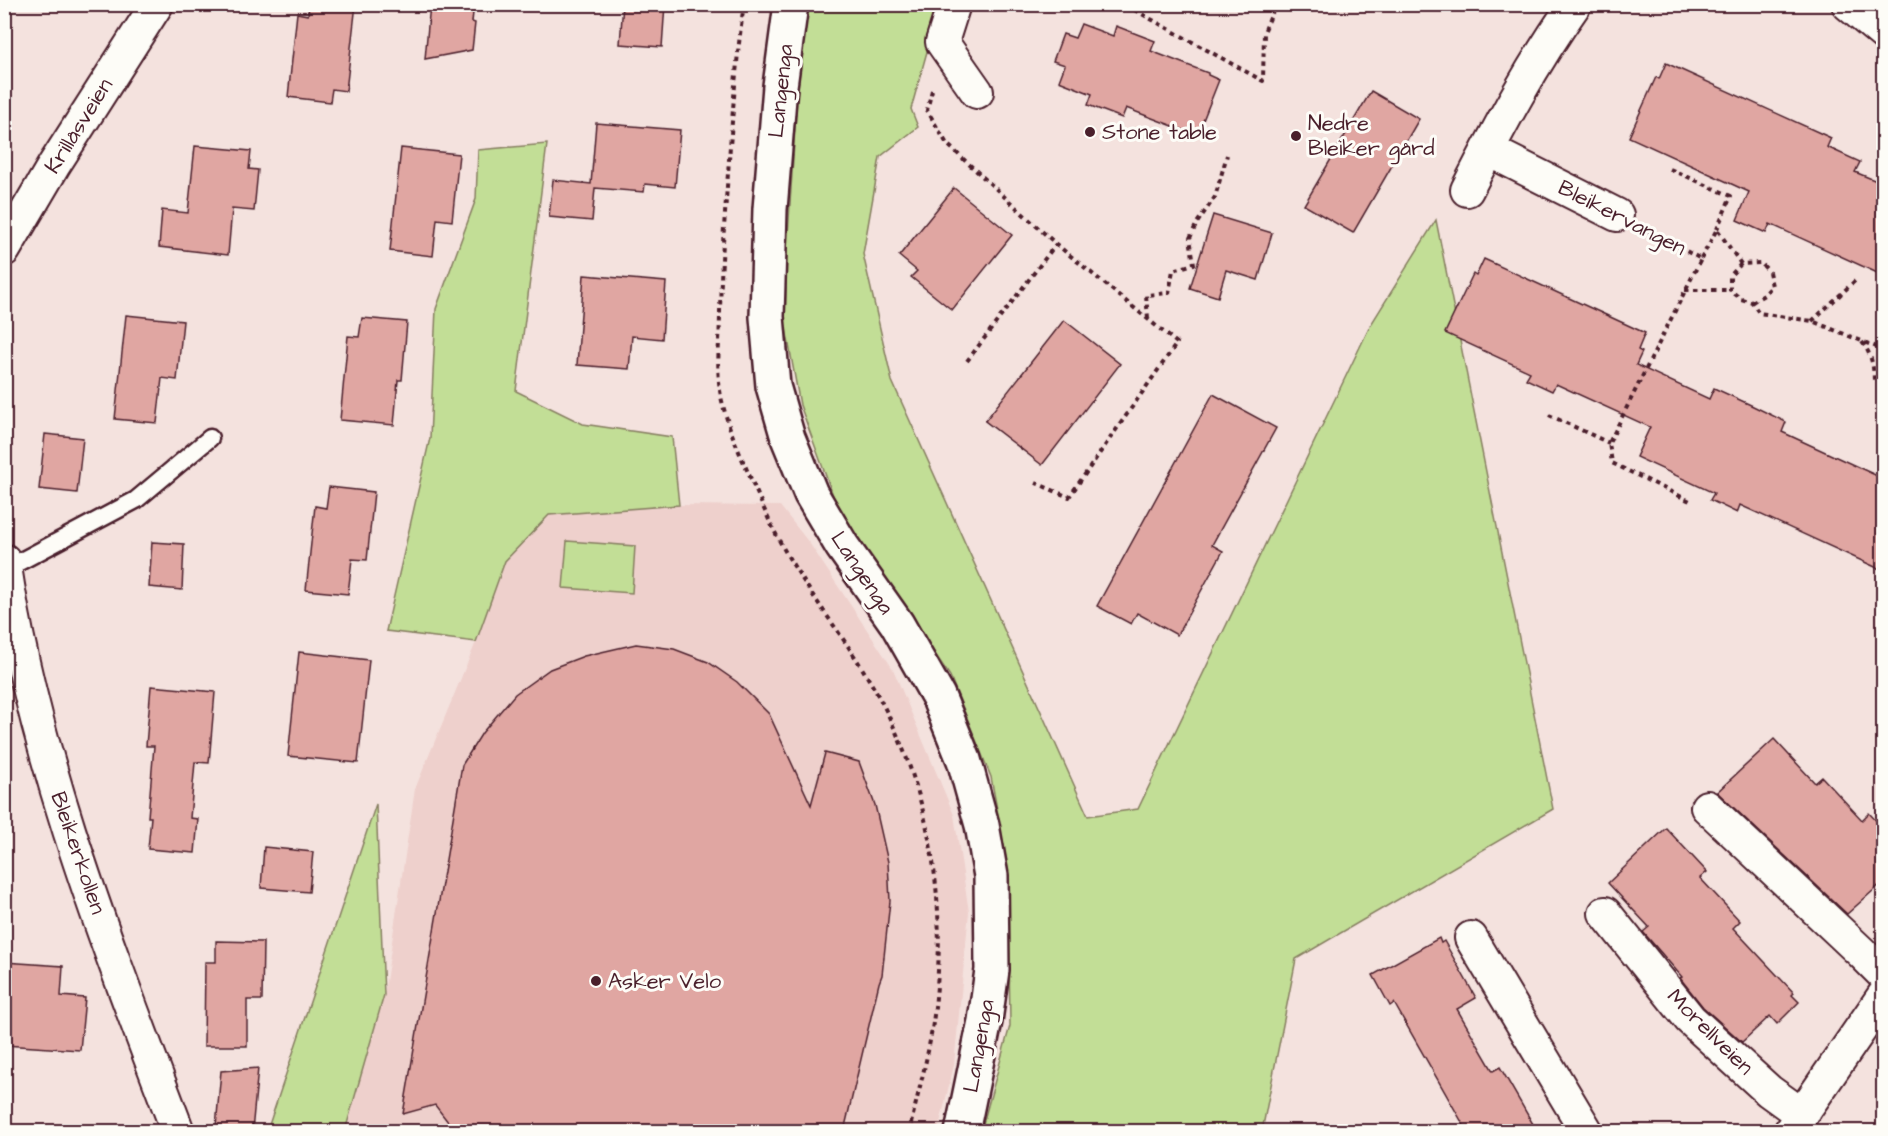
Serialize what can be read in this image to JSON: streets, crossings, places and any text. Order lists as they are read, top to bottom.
{
  "streets": {
    "main road": ["Langenga"],
    "street": [
      "Krillåsveien",
      "Bleikervangen",
      "Bleikerkollen",
      "Morellveien"
    ]
  },
  "places": ["Stone table", "Nedre Bleiker gård", "Asker Velo"]
}
